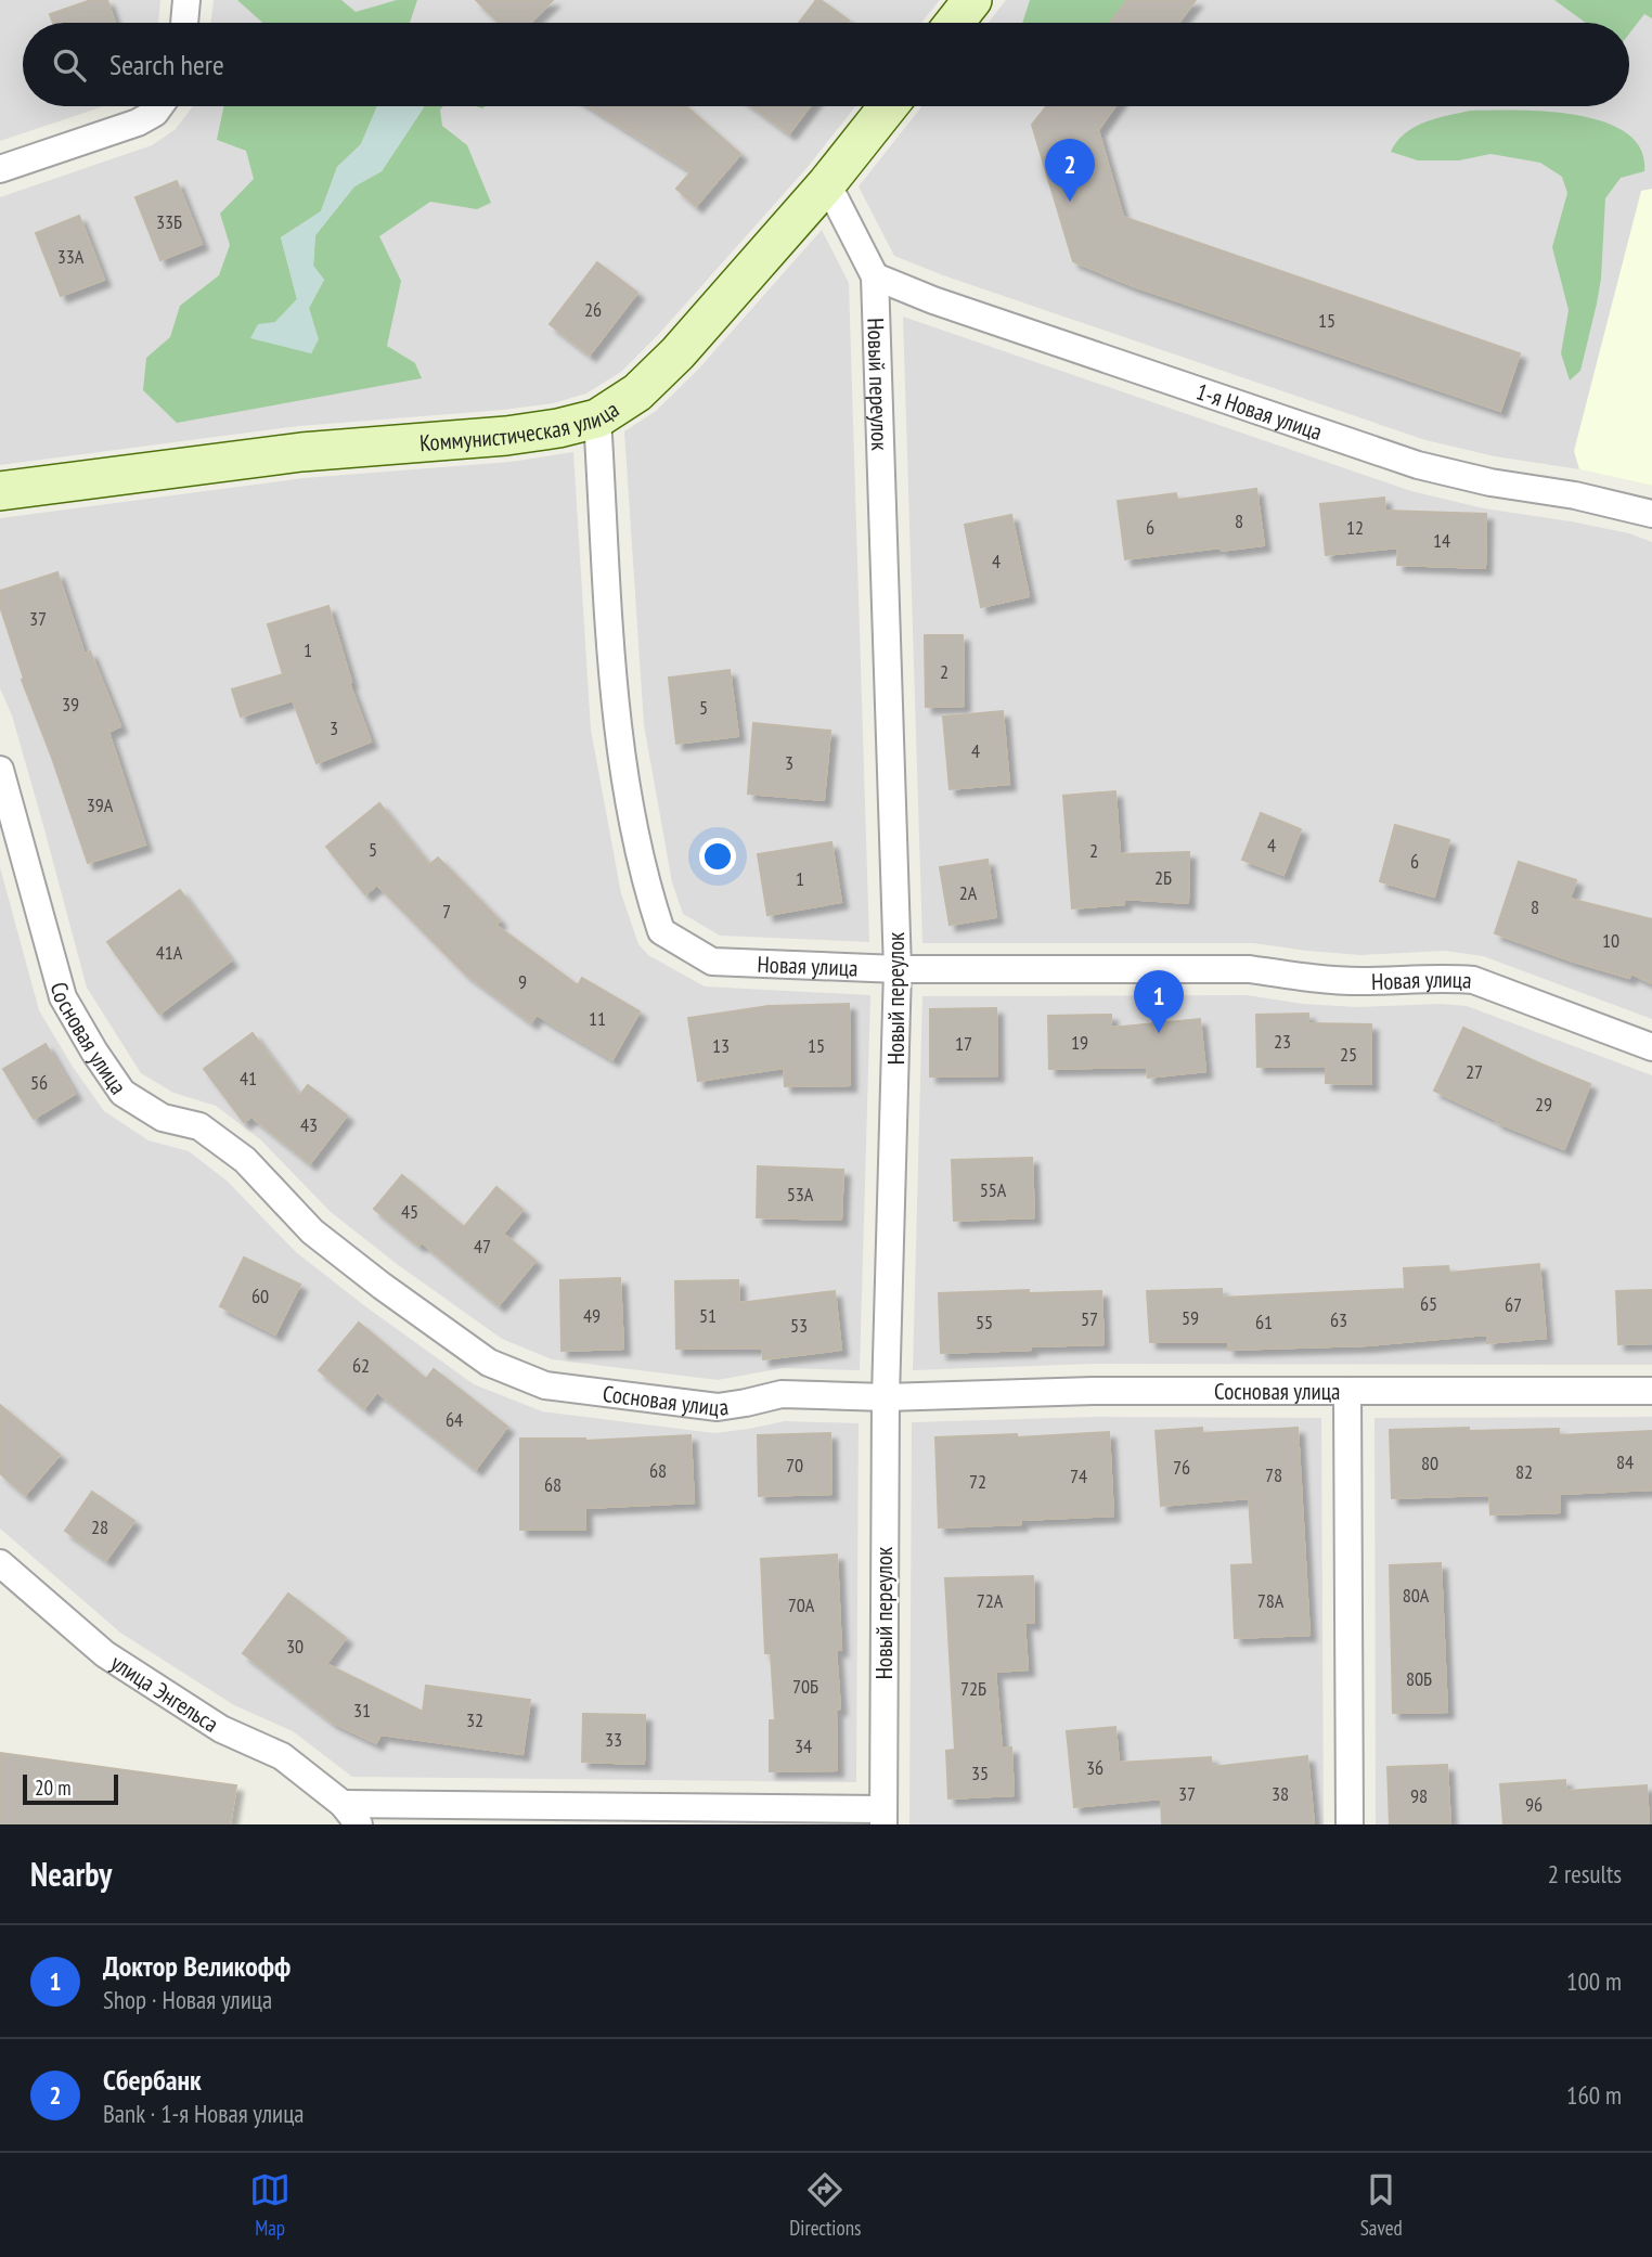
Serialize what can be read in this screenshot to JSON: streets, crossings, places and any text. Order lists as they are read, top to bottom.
{
  "streets": {
    "street": [
      "Новый переулок",
      "1-я Новая улица",
      "Коммунистическая улица",
      "Новая улица",
      "Сосновая улица",
      "улица Энгельса"
    ]
  },
  "crossings": [
    ["Новый переулок", "1-я Новая улица"],
    ["Новый переулок", "Коммунистическая улица"],
    ["Новый переулок", "Новая улица"],
    ["Новый переулок", "Сосновая улица"],
    ["Новый переулок", "улица Энгельса"],
    ["Коммунистическая улица", "Новая улица"]
  ],
  "house_numbers": [
    "33Б",
    "33А",
    "26",
    "15",
    "8",
    "6",
    "12",
    "14",
    "4",
    "37",
    "1",
    "2",
    "39",
    "5",
    "3",
    "4",
    "3",
    "39А",
    "4",
    "5",
    "2",
    "6",
    "2Б",
    "1",
    "2А",
    "8",
    "7",
    "10",
    "41А",
    "9",
    "11",
    "23",
    "19",
    "17",
    "13",
    "15",
    "25",
    "27",
    "41",
    "56",
    "29",
    "43",
    "55А",
    "53А",
    "45",
    "47",
    "60",
    "65",
    "67",
    "49",
    "51",
    "59",
    "57",
    "63",
    "55",
    "61",
    "53",
    "62",
    "64",
    "84",
    "80",
    "70",
    "76",
    "68",
    "82",
    "78",
    "74",
    "72",
    "68",
    "28",
    "80А",
    "72А",
    "78А",
    "70А",
    "30",
    "80Б",
    "70Б",
    "72Б",
    "31",
    "32",
    "33",
    "34",
    "36",
    "35",
    "37",
    "38",
    "98",
    "96"
  ],
  "scale_bar": "20 m",
  "page": {
    "search": "Search here",
    "pins": ["2", "1"],
    "scale": "20 m",
    "heading": ["Nearby", "2 results"],
    "list": [
      {
        "mark": "1",
        "name": "Доктор Великофф",
        "note": "Shop · Новая улица",
        "value": "100 m"
      },
      {
        "mark": "2",
        "name": "Сбербанк",
        "note": "Bank · 1-я Новая улица",
        "value": "160 m"
      }
    ],
    "nav": ["Map", "Directions", "Saved"]
  }
}
